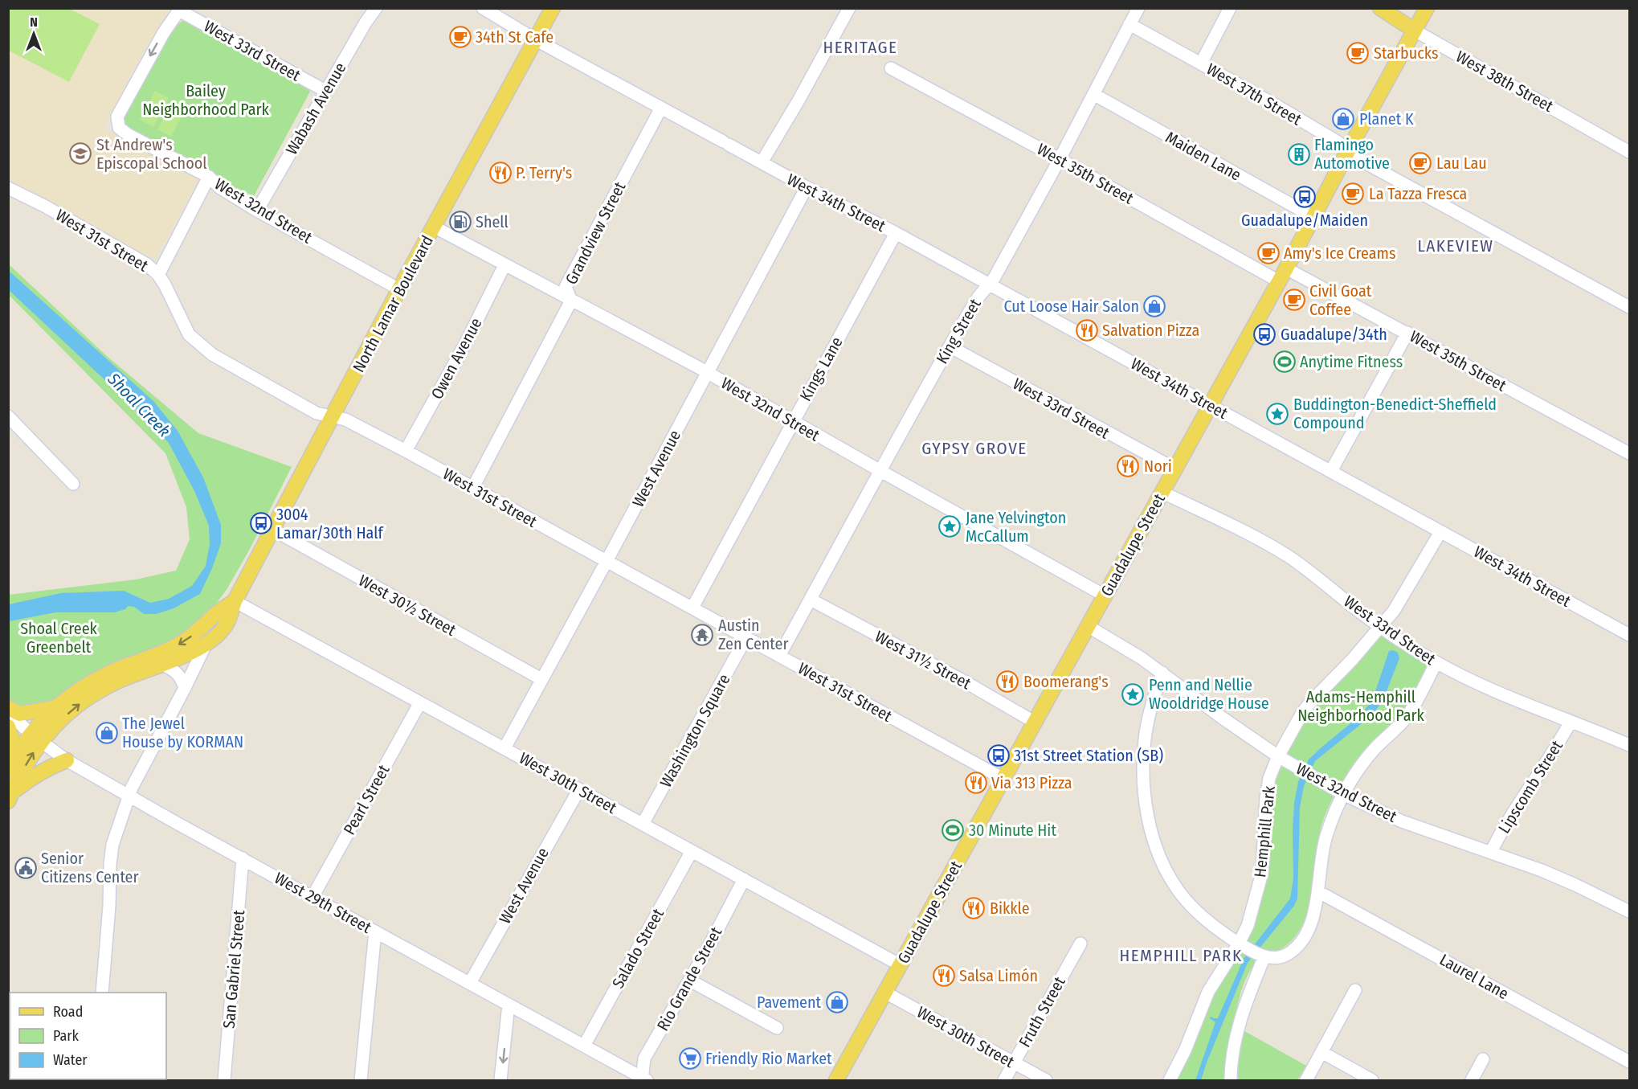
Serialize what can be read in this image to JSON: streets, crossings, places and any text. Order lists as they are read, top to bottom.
{
  "streets": {
    "main road": ["West 38th Street", "North Lamar Boulevard", "Guadalupe Street"],
    "street": [
      "West 33rd Street",
      "West 37th Street",
      "Wabash Avenue",
      "Maiden Lane",
      "West 35th Street",
      "West 34th Street",
      "West 32nd Street",
      "Grandview Street",
      "West 31st Street",
      "King Street",
      "Owen Avenue",
      "Kings Lane",
      "West Avenue",
      "West 30½ Street",
      "West 31½ Street",
      "Washington Square",
      "West 30th Street",
      "Lipscomb Street",
      "Pearl Street",
      "Hemphill Park",
      "West 29th Street",
      "Salado Street",
      "San Gabriel Street",
      "Laurel Lane",
      "Rio Grande Street",
      "Fruth Street"
    ]
  },
  "crossings": [
    ["West 33rd Street", "Wabash Avenue"],
    ["West 33rd Street", "West 32nd Street"],
    ["West 33rd Street", "King Street"],
    ["West 33rd Street", "Guadalupe Street"],
    ["West 33rd Street", "Lipscomb Street"],
    ["West 33rd Street", "Hemphill Park"],
    ["West 38th Street", "Guadalupe Street"],
    ["West 37th Street", "King Street"],
    ["West 37th Street", "Guadalupe Street"],
    ["Wabash Avenue", "West 32nd Street"],
    ["Maiden Lane", "King Street"],
    ["Maiden Lane", "Guadalupe Street"],
    ["West 35th Street", "King Street"],
    ["West 35th Street", "Guadalupe Street"],
    ["West 34th Street", "Grandview Street"],
    ["West 34th Street", "North Lamar Boulevard"],
    ["West 34th Street", "King Street"],
    ["West 34th Street", "Kings Lane"],
    ["West 34th Street", "West Avenue"],
    ["West 34th Street", "Guadalupe Street"],
    ["West 34th Street", "Hemphill Park"],
    ["West 32nd Street", "Grandview Street"],
    ["West 32nd Street", "North Lamar Boulevard"],
    ["West 32nd Street", "King Street"],
    ["West 32nd Street", "Owen Avenue"],
    ["West 32nd Street", "Kings Lane"],
    ["West 32nd Street", "West Avenue"],
    ["West 32nd Street", "Guadalupe Street"],
    ["West 32nd Street", "Lipscomb Street"],
    ["West 32nd Street", "Hemphill Park"],
    ["Grandview Street", "West 31st Street"],
    ["West 31st Street", "North Lamar Boulevard"],
    ["West 31st Street", "King Street"],
    ["West 31st Street", "Owen Avenue"],
    ["West 31st Street", "Kings Lane"],
    ["West 31st Street", "West Avenue"],
    ["West 31st Street", "Guadalupe Street"],
    ["West 31st Street", "Washington Square"],
    ["North Lamar Boulevard", "West 30½ Street"],
    ["North Lamar Boulevard", "West 30th Street"],
    ["North Lamar Boulevard", "West 29th Street"],
    ["King Street", "West 31½ Street"],
    ["West Avenue", "West 30½ Street"],
    ["West Avenue", "West 30th Street"],
    ["West Avenue", "West 29th Street"],
    ["Guadalupe Street", "West 31½ Street"],
    ["Guadalupe Street", "West 30th Street"],
    ["Washington Square", "West 30th Street"],
    ["West 30th Street", "Pearl Street"],
    ["West 30th Street", "Salado Street"],
    ["West 30th Street", "Rio Grande Street"],
    ["West 30th Street", "Fruth Street"],
    ["Pearl Street", "West 29th Street"],
    ["West 29th Street", "Salado Street"],
    ["West 29th Street", "San Gabriel Street"],
    ["West 29th Street", "Rio Grande Street"]
  ],
  "districts": [
    "HERITAGE",
    "LAKEVIEW",
    "GYPSY GROVE",
    "HEMPHILL PARK"
  ],
  "water": ["Shoal Creek"],
  "parks": ["Bailey Neighborhood Park", "Shoal Creek Greenbelt", "Adams-Hemphill Neighborhood Park"],
  "places": {
    "cafe": [
      "34th St Cafe",
      "Starbucks",
      "Lau Lau",
      "La Tazza Fresca",
      "Amy's Ice Creams",
      "Civil Goat Coffee"
    ],
    "shop": [
      "Planet K",
      "Cut Loose Hair Salon",
      "The Jewel House by KORMAN",
      "Pavement"
    ],
    "school or university": ["St Andrew's Episcopal School"],
    "building": ["Flamingo Automotive"],
    "restaurant": [
      "P. Terry's",
      "Salvation Pizza",
      "Nori",
      "Boomerang's",
      "Via 313 Pizza",
      "Bikkle",
      "Salsa Limón"
    ],
    "bus stop": [
      "Guadalupe/Maiden",
      "Guadalupe/34th",
      "3004 Lamar/30th Half",
      "31st Street Station (SB)"
    ],
    "fuel station": ["Shell"],
    "sports": ["Anytime Fitness", "30 Minute Hit"],
    "place": ["Buddington-Benedict-Sheffield Compound", "Jane Yelvington McCallum", "Penn and Nellie Wooldridge House"],
    "temple": ["Austin Zen Center"],
    "public building": ["Senior Citizens Center"],
    "supermarket": ["Friendly Rio Market"]
  },
  "legend": ["Road", "Park", "Water"],
  "north": "top"
}
